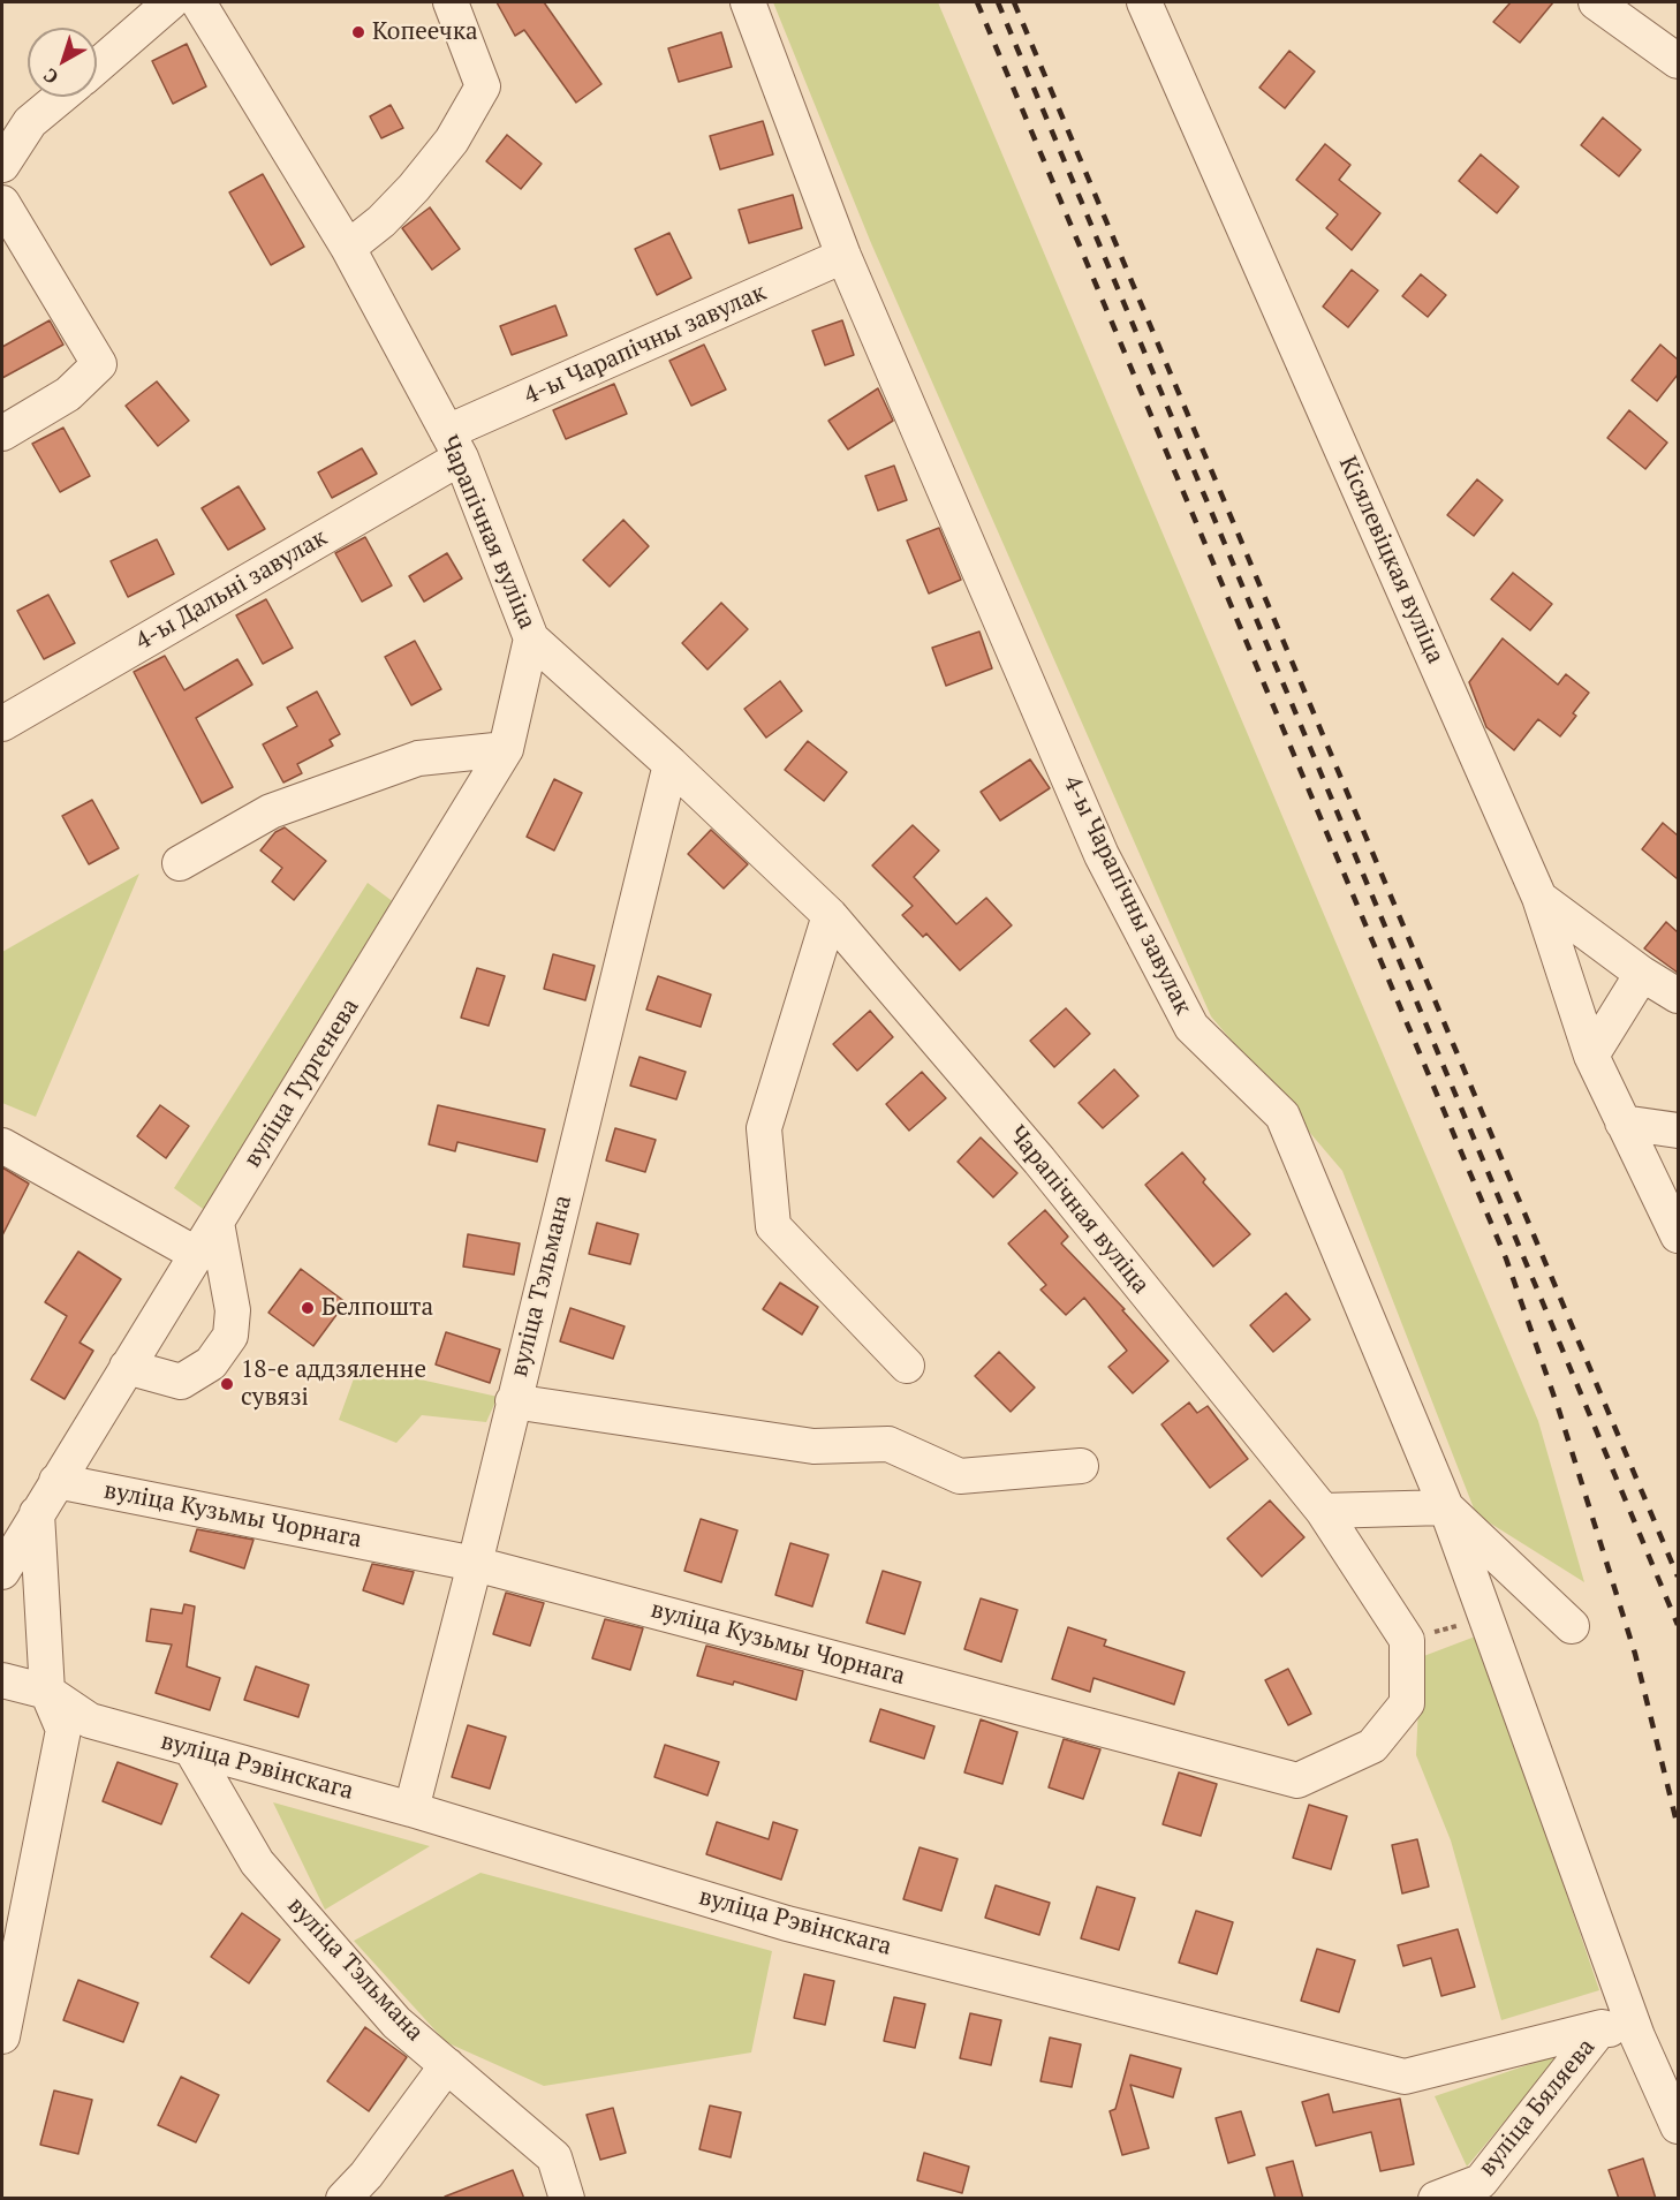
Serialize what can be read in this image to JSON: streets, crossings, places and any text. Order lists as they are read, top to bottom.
{
  "streets": {
    "street": [
      "4-ы Чарапічны завулак",
      "Чарапічная вуліца",
      "Кісялевіцкая вуліца",
      "4-ы Дальні завулак",
      "вуліца Тургенева",
      "вуліца Тэльмана",
      "вуліца Кузьмы Чорнага",
      "вуліца Рэвінскага",
      "вуліца Бяляева"
    ]
  },
  "crossings": [
    ["4-ы Чарапічны завулак", "Чарапічная вуліца"],
    ["4-ы Чарапічны завулак", "4-ы Дальні завулак"],
    ["4-ы Чарапічны завулак", "вуліца Бяляева"],
    ["Чарапічная вуліца", "4-ы Дальні завулак"],
    ["Чарапічная вуліца", "вуліца Тургенева"],
    ["Чарапічная вуліца", "вуліца Тэльмана"],
    ["Чарапічная вуліца", "вуліца Кузьмы Чорнага"],
    ["вуліца Тургенева", "вуліца Кузьмы Чорнага"],
    ["вуліца Тэльмана", "вуліца Кузьмы Чорнага"],
    ["вуліца Тэльмана", "вуліца Рэвінскага"],
    ["вуліца Рэвінскага", "вуліца Бяляева"]
  ],
  "places": ["Копеечка", "Белпошта", "18-е аддзяленне сувязі"],
  "north": "bottom left"
}
